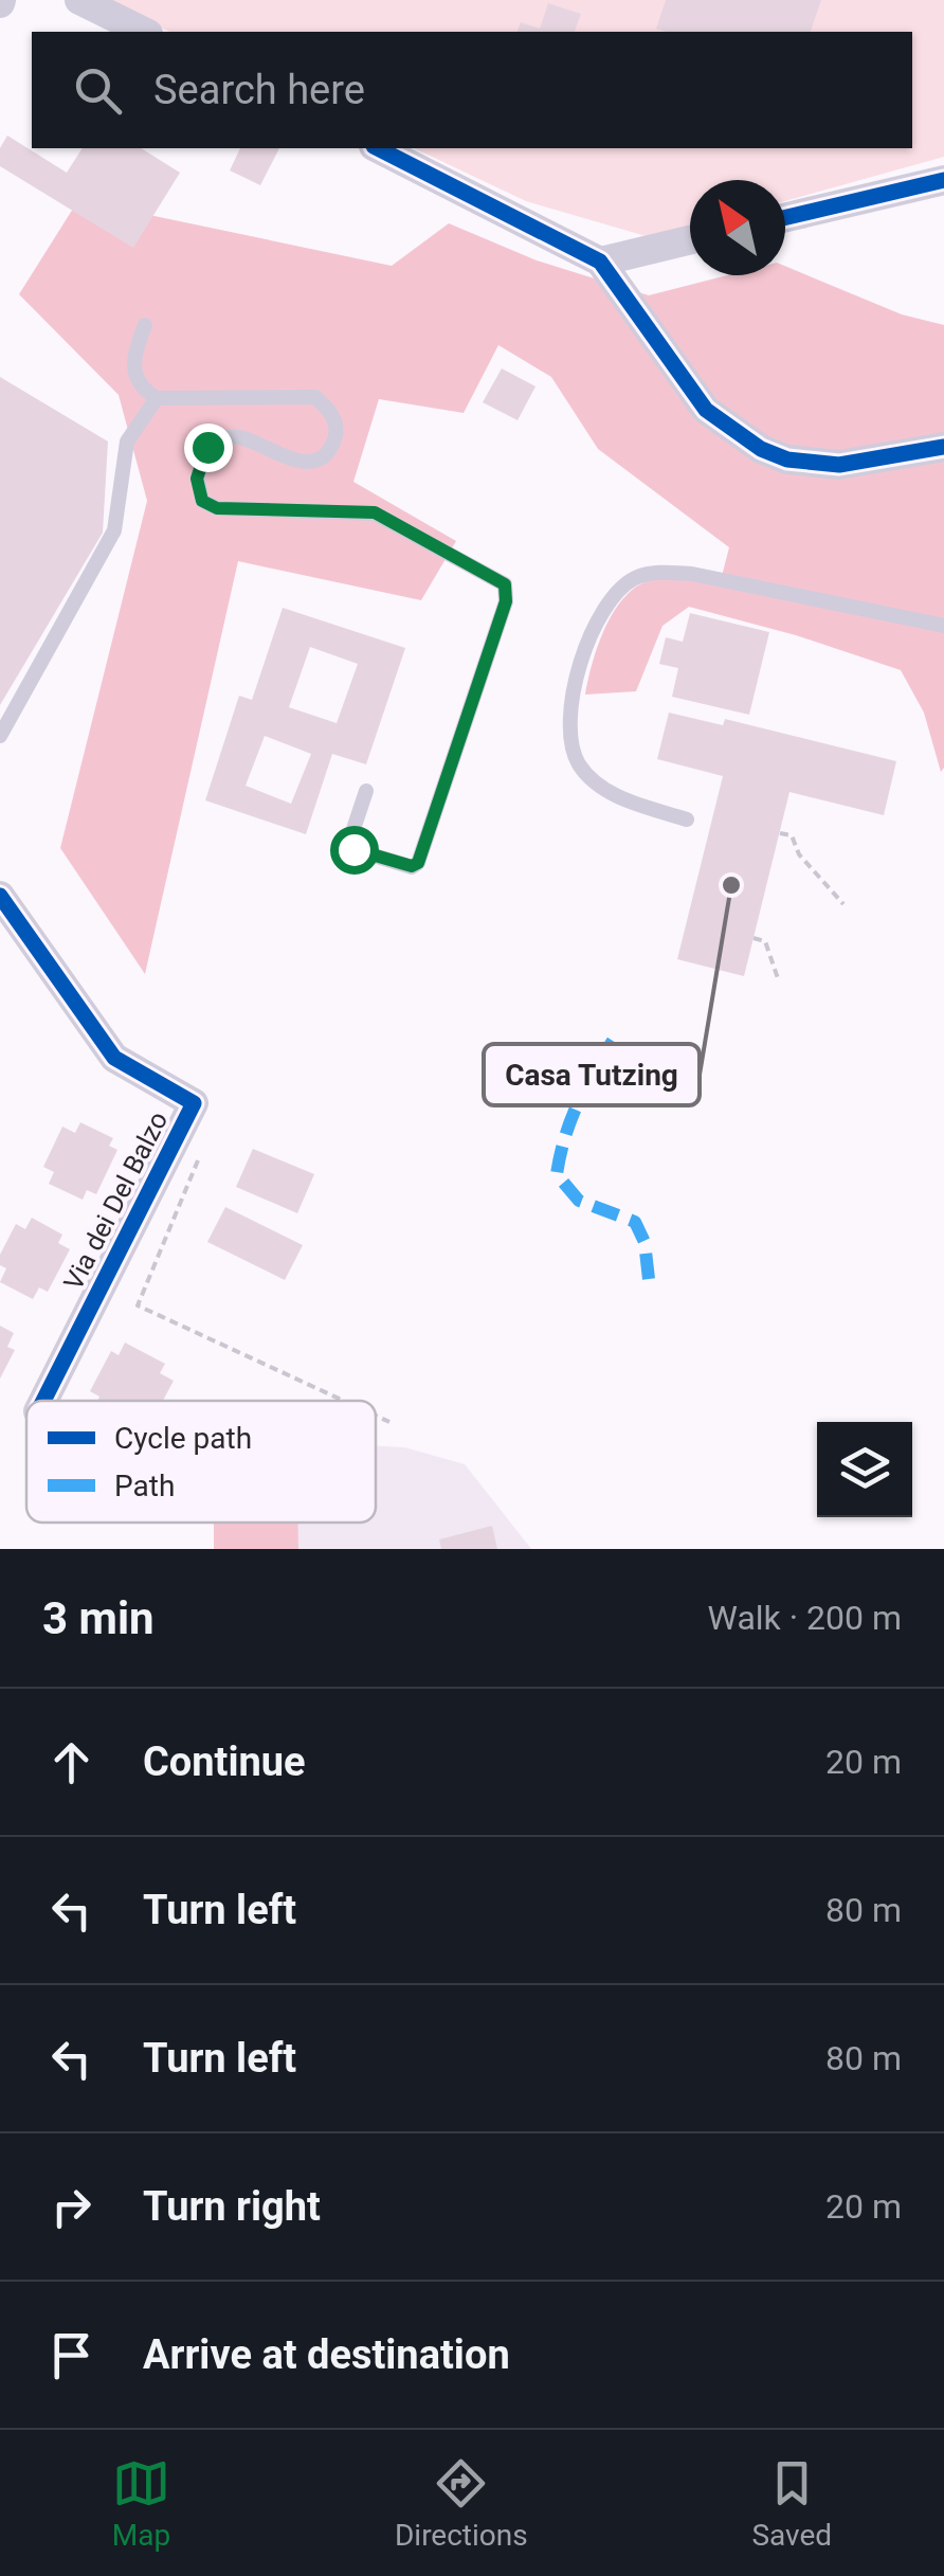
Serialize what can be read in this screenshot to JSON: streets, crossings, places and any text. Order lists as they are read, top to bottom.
{
  "streets": {
    "street": ["Via dei Del Balzo"]
  },
  "places": ["Casa Tutzing"],
  "legend": ["Cycle path", "Path"],
  "north": "top left",
  "page": {
    "search": "Search here",
    "heading": ["3 min", "Walk · 200 m"],
    "list": [
      ["Continue", "20 m"],
      ["Turn left", "80 m"],
      ["Turn left", "80 m"],
      ["Turn right", "20 m"],
      "Arrive at destination"
    ],
    "nav": ["Map", "Directions", "Saved"]
  }
}
